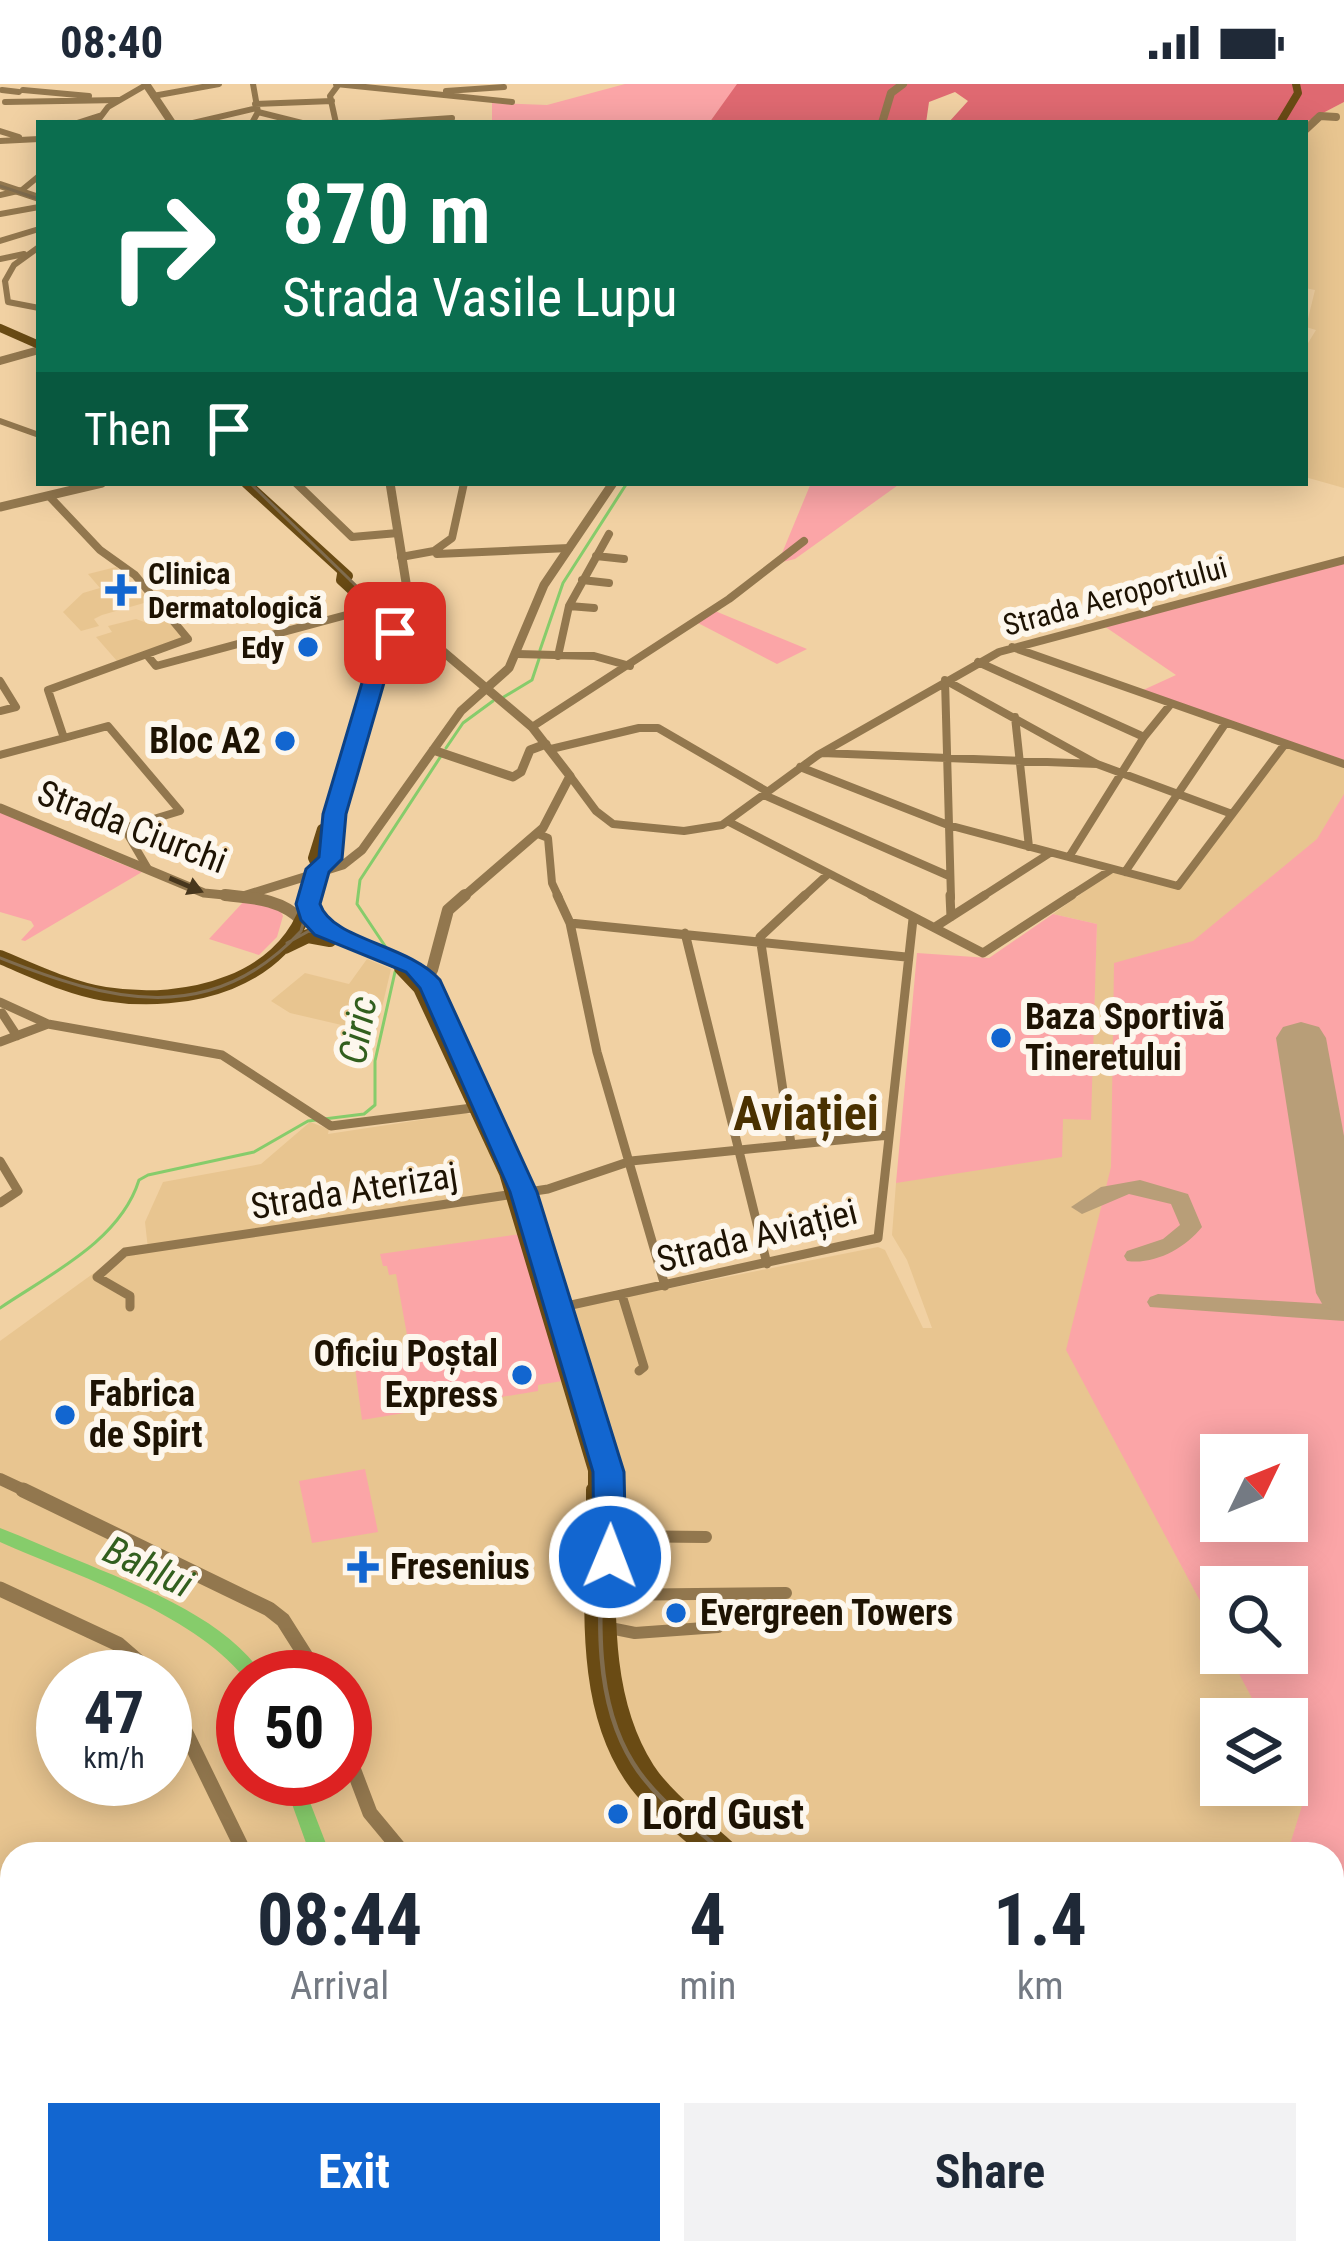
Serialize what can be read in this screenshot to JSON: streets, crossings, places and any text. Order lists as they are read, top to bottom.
{
  "streets": {
    "street": [
      "Strada Aeroportului",
      "Strada Ciurchi",
      "Strada Aterizaj",
      "Strada Aviației"
    ]
  },
  "crossings": [
    ["Strada Aterizaj", "Strada Aviației"]
  ],
  "districts": ["Aviației"],
  "water": ["Ciric", "Bahlui"],
  "places": {
    "health": ["Clinica Dermatologică", "Fresenius"],
    "other": [
      "Edy",
      "Bloc A2",
      "Baza Sportivă Tineretului",
      "Oficiu Poștal Express",
      "Fabrica de Spirt",
      "Evergreen Towers",
      "Lord Gust"
    ]
  },
  "north": "top right",
  "page": {
    "status": "08:40",
    "turn": ["870 m", "Strada Vasile Lupu"],
    "then": "Then",
    "speed": "47 km/h",
    "limit": "50",
    "eta": [
      "08:44",
      "Arrival",
      "4",
      "min",
      "1.4",
      "km"
    ],
    "buttons": ["Exit", "Share"]
  }
}
